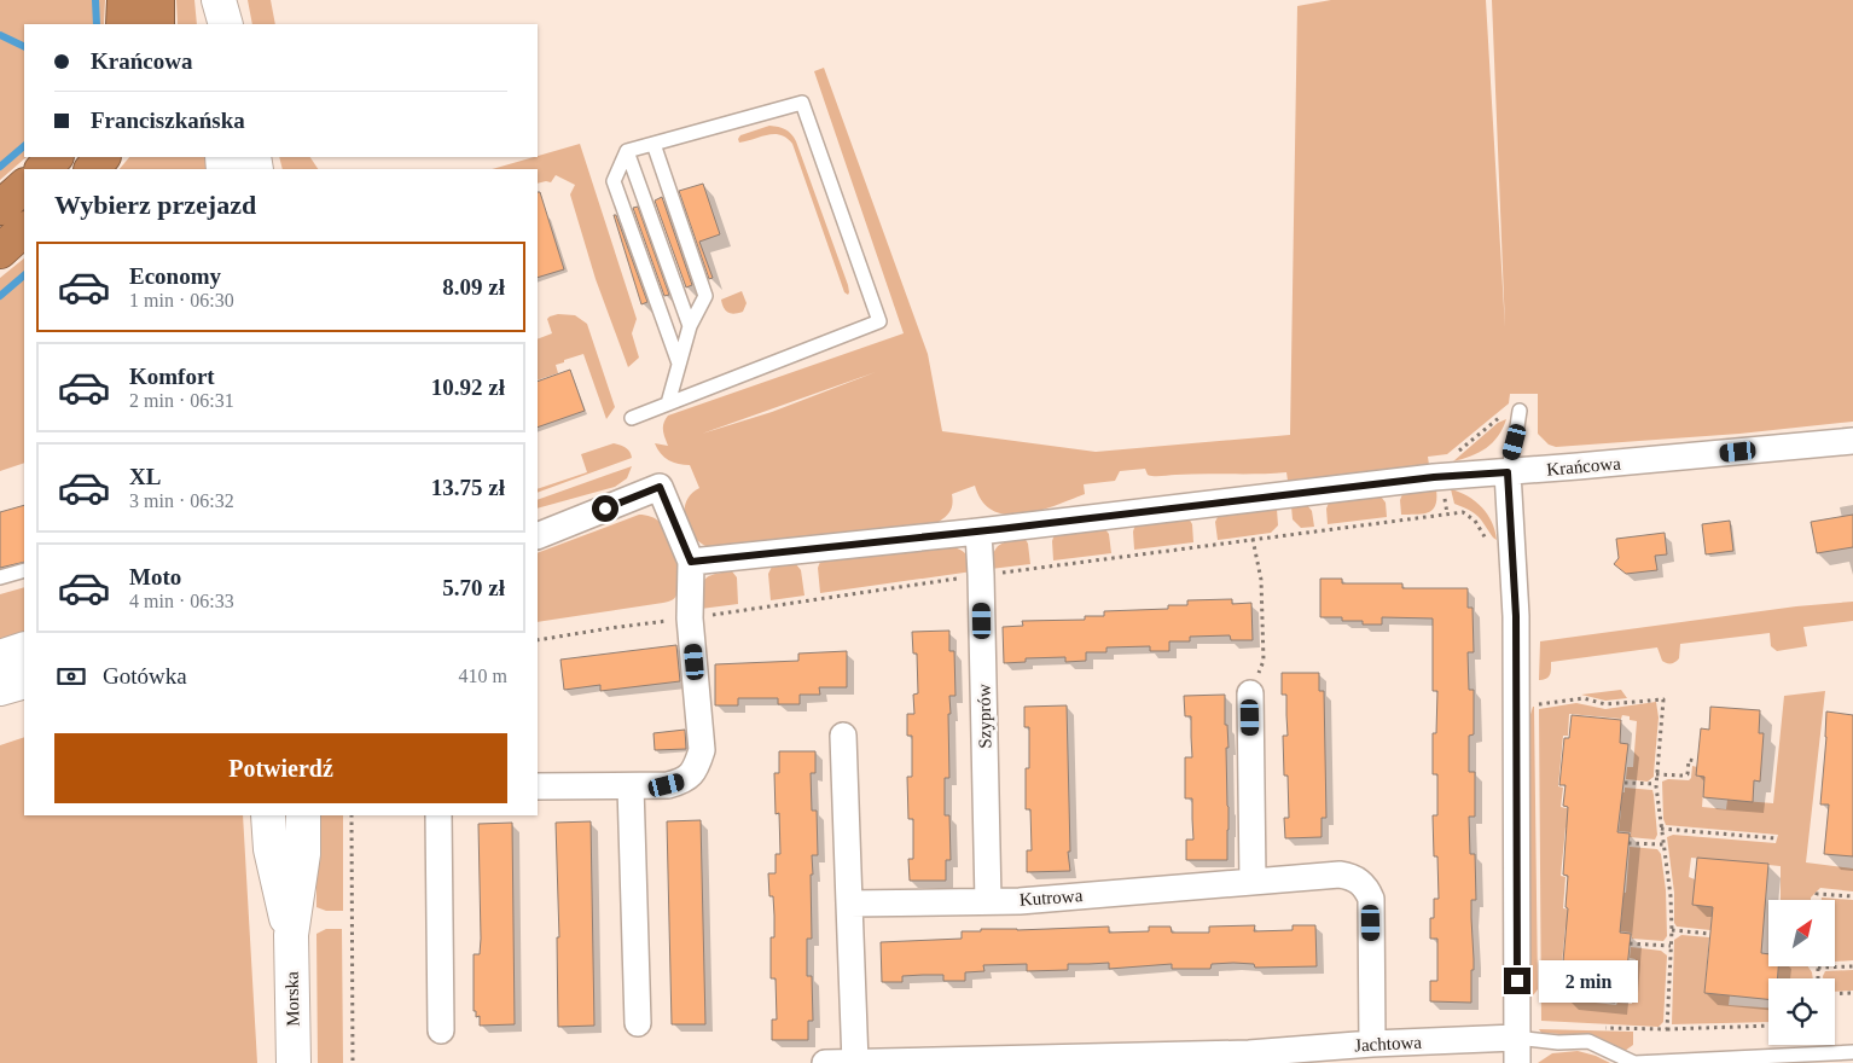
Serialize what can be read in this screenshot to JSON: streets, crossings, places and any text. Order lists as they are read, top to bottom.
{
  "streets": {
    "main road": ["Morska"],
    "street": [
      "Krańcowa",
      "Szyprów",
      "Kutrowa",
      "Jachtowa"
    ]
  },
  "crossings": [
    ["Krańcowa", "Szyprów"],
    ["Szyprów", "Kutrowa"],
    ["Kutrowa", "Jachtowa"]
  ],
  "north": "top right",
  "page": {
    "banner": ["Krańcowa", "Franciszkańska"],
    "heading": "Wybierz przejazd",
    "list": [
      {
        "name": "Economy",
        "note": "1 min · 06:30",
        "value": "8.09 zł"
      },
      {
        "name": "Komfort",
        "note": "2 min · 06:31",
        "value": "10.92 zł"
      },
      {
        "name": "XL",
        "note": "3 min · 06:32",
        "value": "13.75 zł"
      },
      {
        "name": "Moto",
        "note": "4 min · 06:33",
        "value": "5.70 zł"
      }
    ],
    "pay": ["Gotówka", "410 m"],
    "buttons": "Potwierdź",
    "bubble": "2 min"
  }
}
